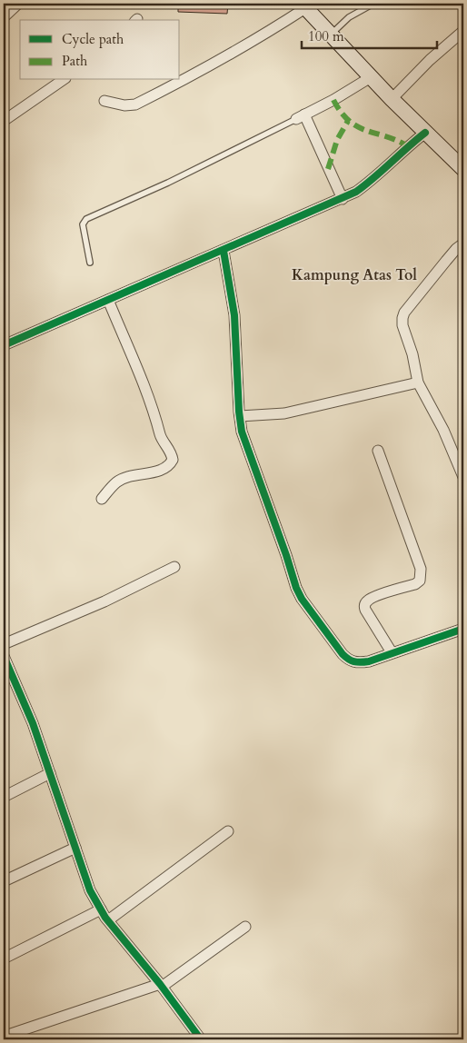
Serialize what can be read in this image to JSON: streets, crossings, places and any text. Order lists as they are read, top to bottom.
{
  "districts": ["Kampung Atas Tol"],
  "legend": ["Cycle path", "Path"],
  "scale_bar": "100 m"
}
